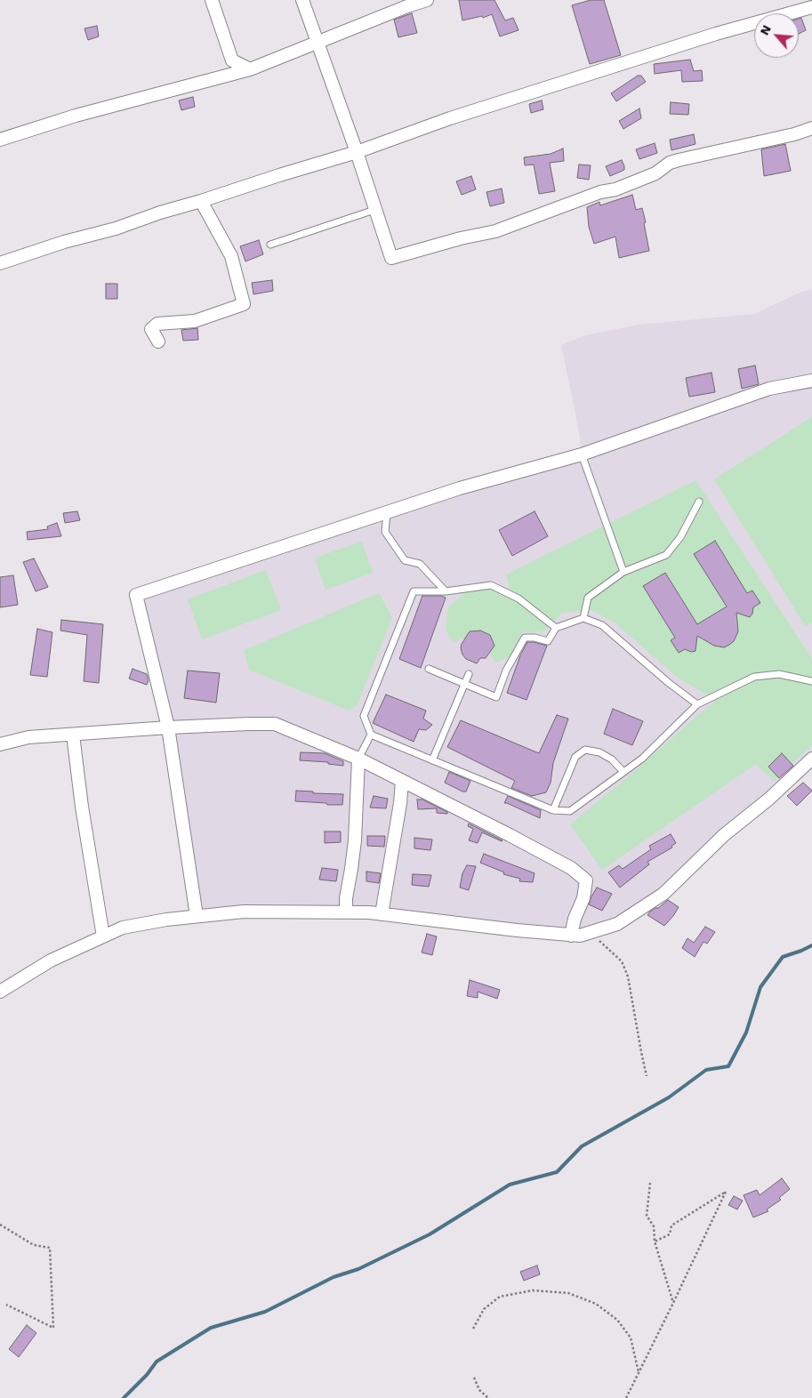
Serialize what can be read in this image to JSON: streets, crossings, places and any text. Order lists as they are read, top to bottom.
{
  "north": "top left"
}
